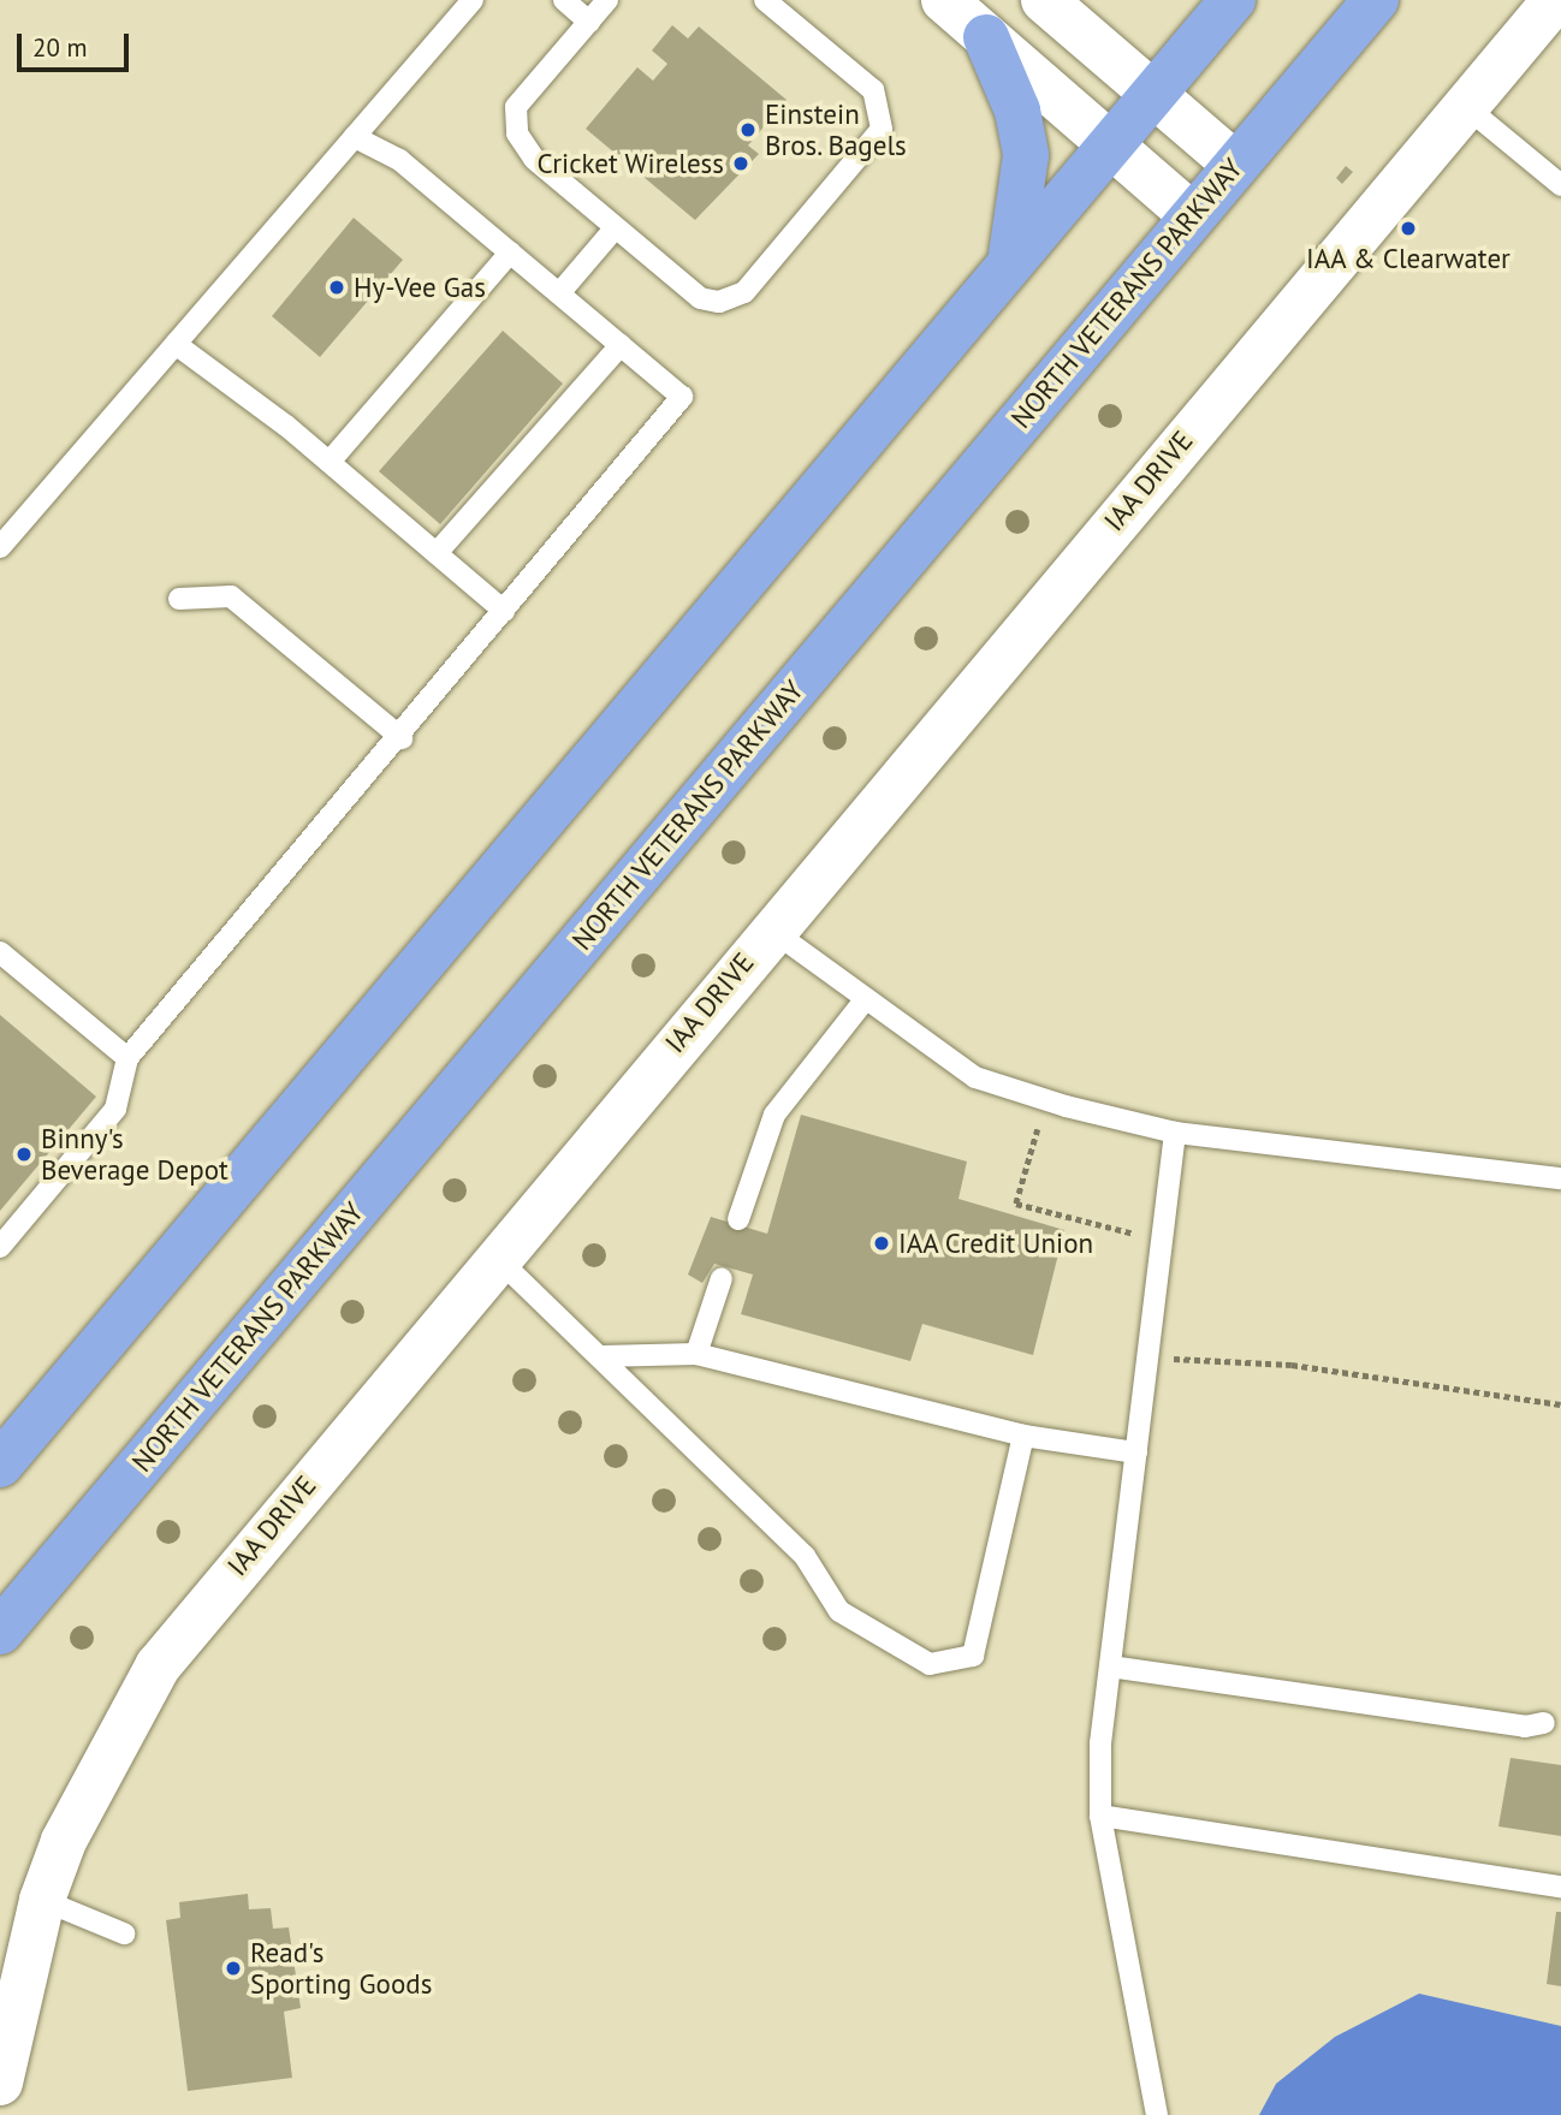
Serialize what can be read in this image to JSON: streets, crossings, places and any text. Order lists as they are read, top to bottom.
{
  "streets": {
    "highway": ["NORTH VETERANS PARKWAY"],
    "street": ["IAA DRIVE"]
  },
  "places": [
    "Einstein Bros. Bagels",
    "Cricket Wireless",
    "IAA & Clearwater",
    "Hy-Vee Gas",
    "Binny's Beverage Depot",
    "IAA Credit Union",
    "Read's Sporting Goods"
  ],
  "scale_bar": "20 m"
}
